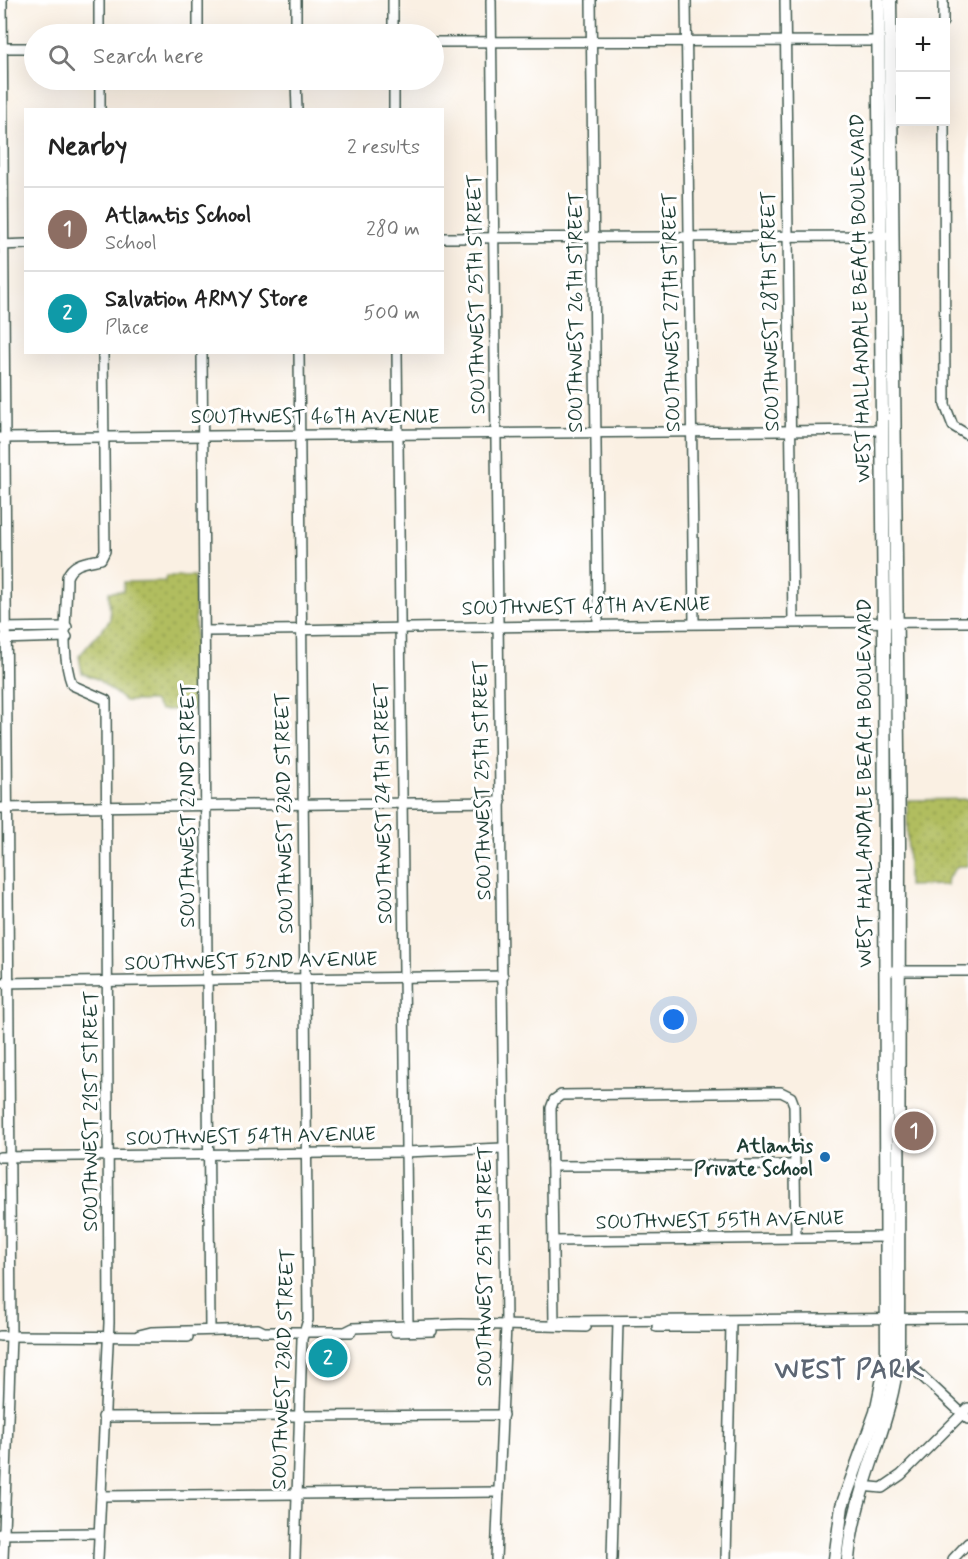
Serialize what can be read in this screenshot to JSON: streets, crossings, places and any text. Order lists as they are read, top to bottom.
{
  "streets": {
    "main road": ["WEST HALLANDALE BEACH BOULEVARD"],
    "street": [
      "SOUTHWEST 25TH STREET",
      "SOUTHWEST 28TH STREET",
      "SOUTHWEST 26TH STREET",
      "SOUTHWEST 27TH STREET",
      "SOUTHWEST 46TH AVENUE",
      "SOUTHWEST 48TH AVENUE",
      "SOUTHWEST 24TH STREET",
      "SOUTHWEST 22ND STREET",
      "SOUTHWEST 23RD STREET",
      "SOUTHWEST 52ND AVENUE",
      "SOUTHWEST 21ST STREET",
      "SOUTHWEST 54TH AVENUE",
      "SOUTHWEST 55TH AVENUE"
    ]
  },
  "crossings": [
    ["SOUTHWEST 25TH STREET", "SOUTHWEST 46TH AVENUE"],
    ["SOUTHWEST 25TH STREET", "SOUTHWEST 48TH AVENUE"],
    ["SOUTHWEST 25TH STREET", "SOUTHWEST 52ND AVENUE"],
    ["SOUTHWEST 25TH STREET", "SOUTHWEST 54TH AVENUE"],
    ["WEST HALLANDALE BEACH BOULEVARD", "SOUTHWEST 46TH AVENUE"],
    ["WEST HALLANDALE BEACH BOULEVARD", "SOUTHWEST 48TH AVENUE"],
    ["WEST HALLANDALE BEACH BOULEVARD", "SOUTHWEST 55TH AVENUE"],
    ["SOUTHWEST 28TH STREET", "SOUTHWEST 46TH AVENUE"],
    ["SOUTHWEST 28TH STREET", "SOUTHWEST 48TH AVENUE"],
    ["SOUTHWEST 26TH STREET", "SOUTHWEST 46TH AVENUE"],
    ["SOUTHWEST 26TH STREET", "SOUTHWEST 48TH AVENUE"],
    ["SOUTHWEST 27TH STREET", "SOUTHWEST 46TH AVENUE"],
    ["SOUTHWEST 27TH STREET", "SOUTHWEST 48TH AVENUE"],
    ["SOUTHWEST 46TH AVENUE", "SOUTHWEST 24TH STREET"],
    ["SOUTHWEST 46TH AVENUE", "SOUTHWEST 22ND STREET"],
    ["SOUTHWEST 46TH AVENUE", "SOUTHWEST 23RD STREET"],
    ["SOUTHWEST 48TH AVENUE", "SOUTHWEST 24TH STREET"],
    ["SOUTHWEST 48TH AVENUE", "SOUTHWEST 22ND STREET"],
    ["SOUTHWEST 48TH AVENUE", "SOUTHWEST 23RD STREET"],
    ["SOUTHWEST 24TH STREET", "SOUTHWEST 52ND AVENUE"],
    ["SOUTHWEST 24TH STREET", "SOUTHWEST 54TH AVENUE"],
    ["SOUTHWEST 22ND STREET", "SOUTHWEST 52ND AVENUE"],
    ["SOUTHWEST 22ND STREET", "SOUTHWEST 54TH AVENUE"],
    ["SOUTHWEST 23RD STREET", "SOUTHWEST 52ND AVENUE"],
    ["SOUTHWEST 23RD STREET", "SOUTHWEST 54TH AVENUE"],
    ["SOUTHWEST 52ND AVENUE", "SOUTHWEST 21ST STREET"],
    ["SOUTHWEST 21ST STREET", "SOUTHWEST 54TH AVENUE"]
  ],
  "districts": ["WEST PARK"],
  "places": ["Atlantis Private School"],
  "page": {
    "map_buttons": ["+", "−"],
    "search": "Search here",
    "heading": ["Nearby", "2 results"],
    "list": [
      {
        "mark": "1",
        "name": "Atlantis School",
        "note": "School",
        "value": "280 m"
      },
      {
        "mark": "2",
        "name": "Salvation ARMY Store",
        "note": "Place",
        "value": "500 m"
      }
    ],
    "pins": ["1", "2"]
  }
}
